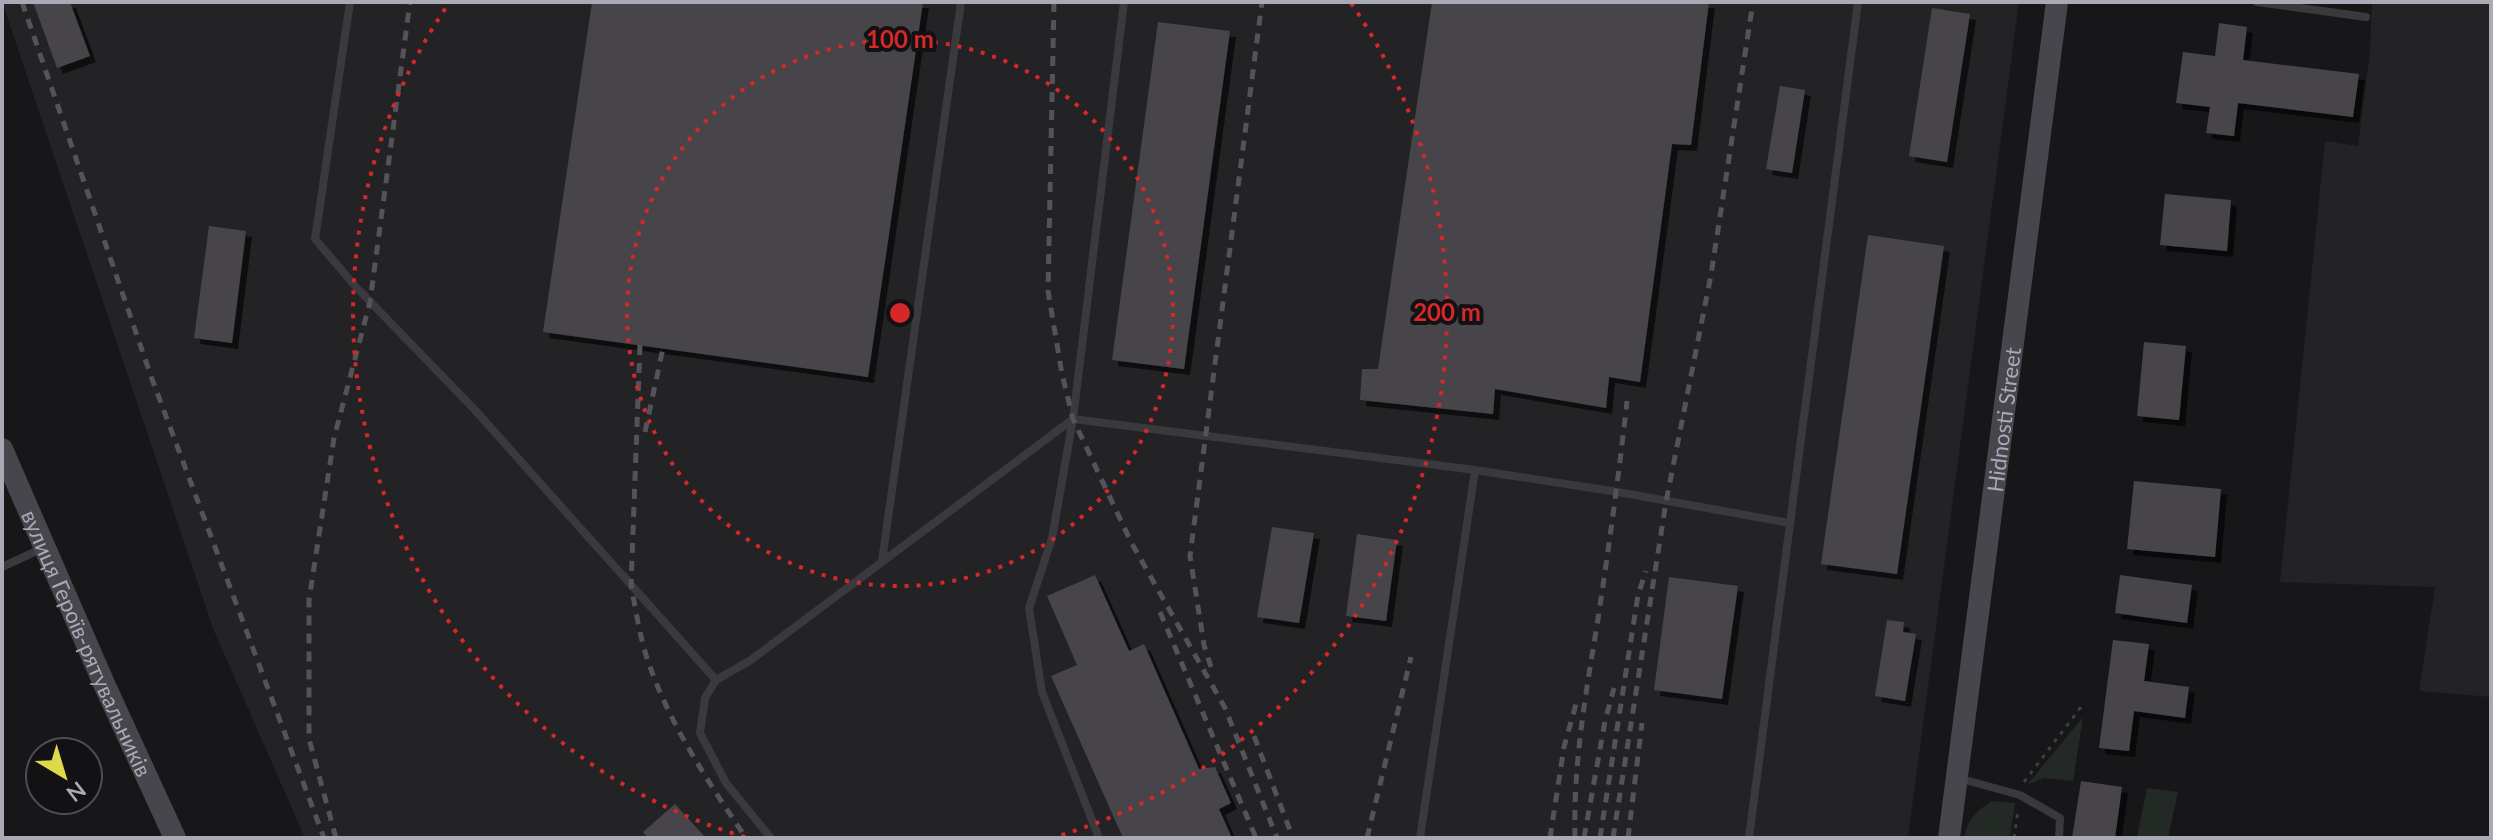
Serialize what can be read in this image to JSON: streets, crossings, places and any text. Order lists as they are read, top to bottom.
{
  "streets": {
    "main road": ["Hidnosti Street", "вулиця Героїв-рятувальників"]
  },
  "north": "bottom right",
  "rings": ["100 m", "200 m"]
}
